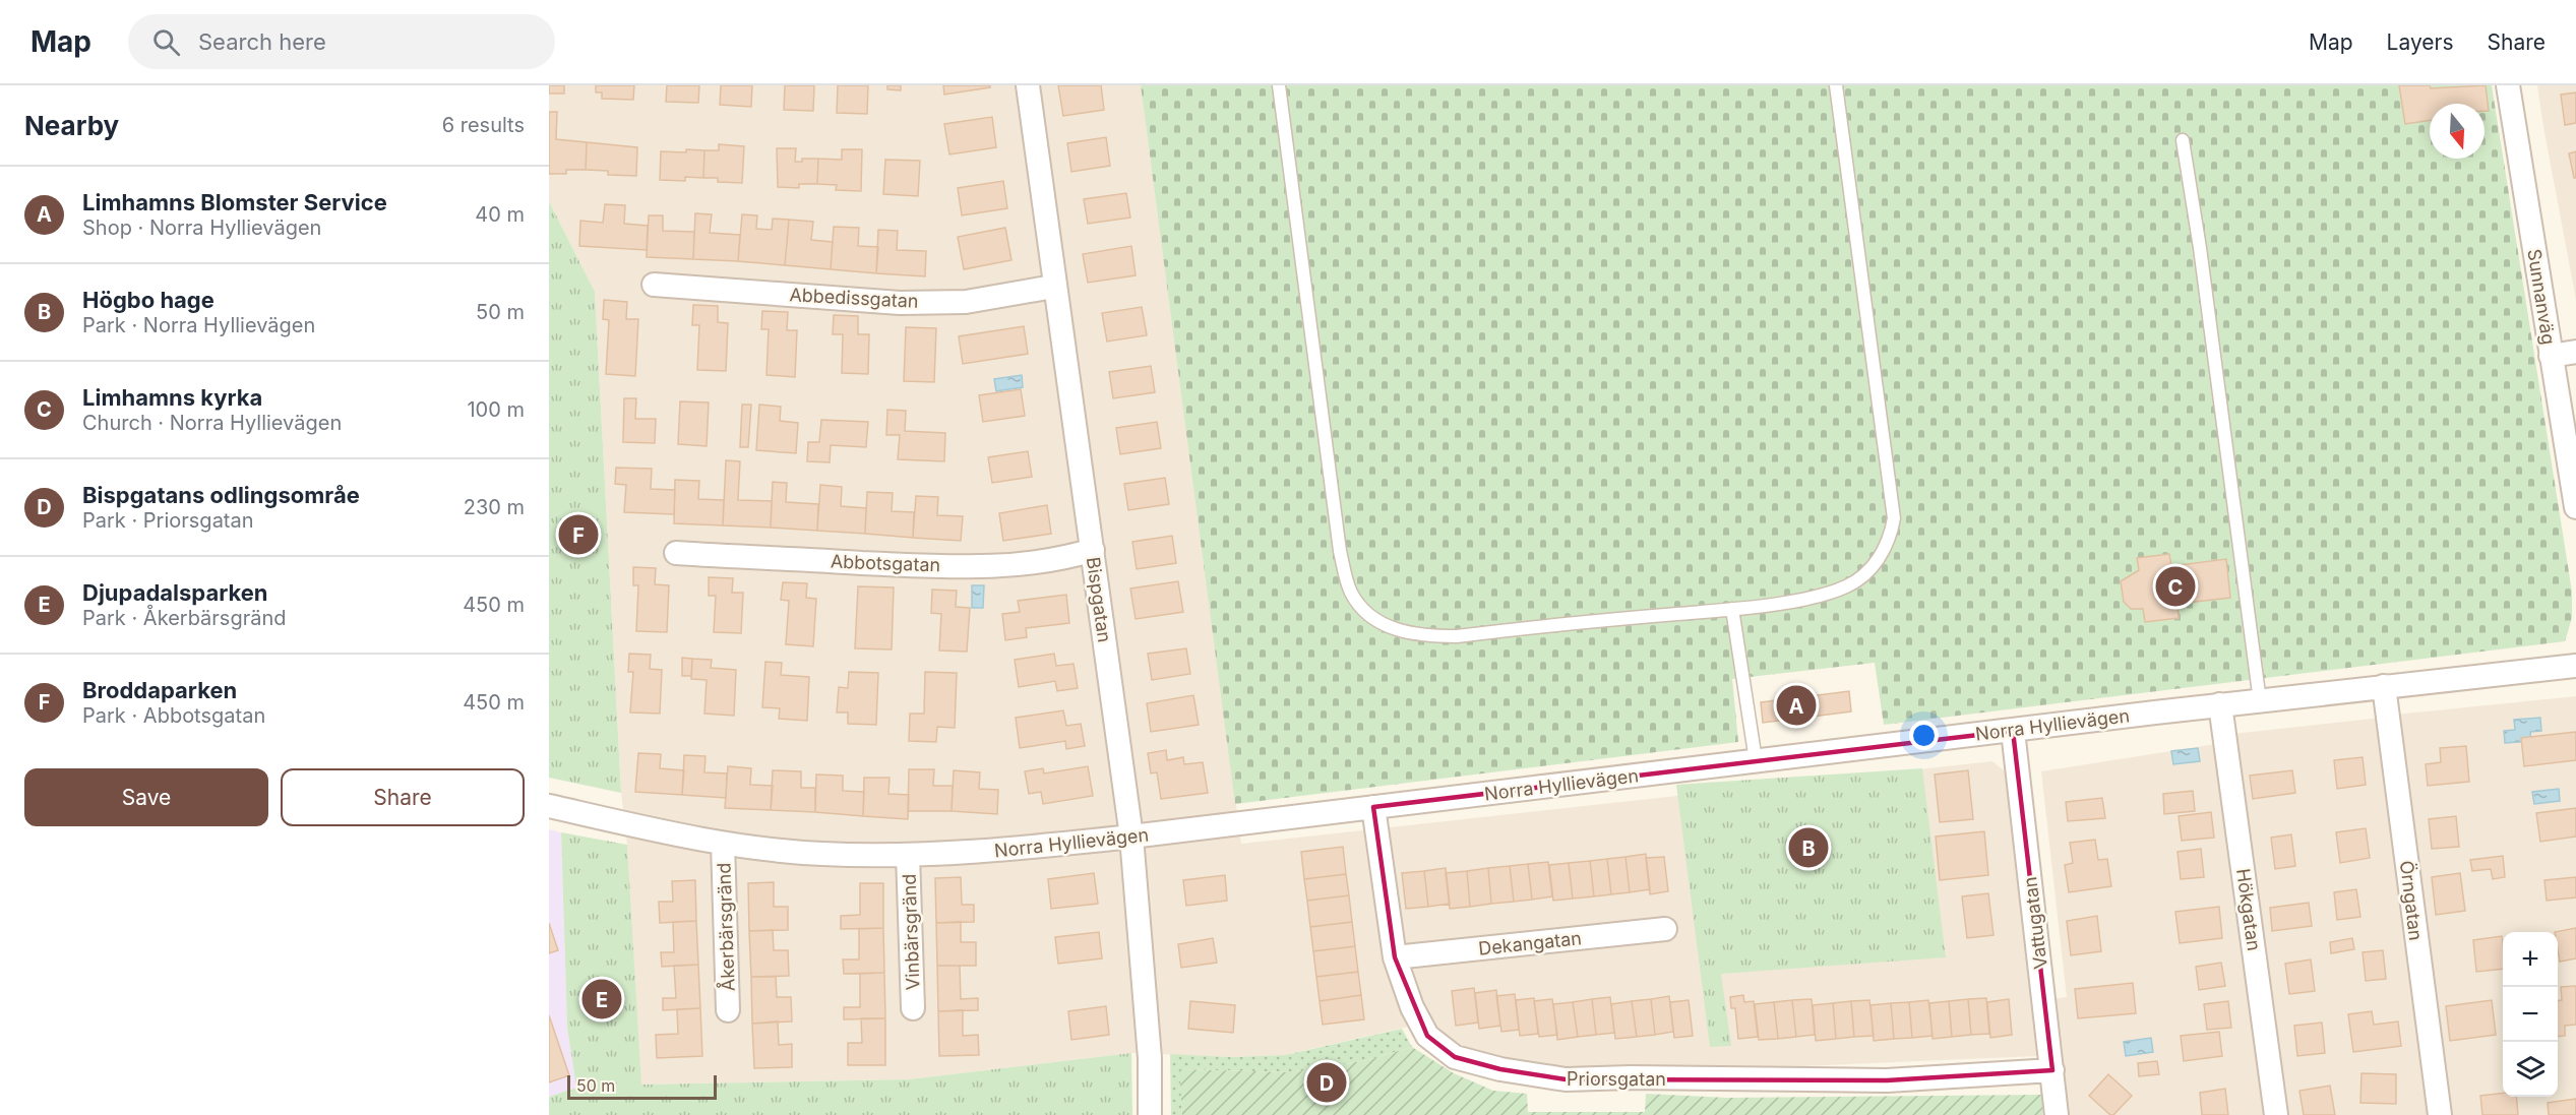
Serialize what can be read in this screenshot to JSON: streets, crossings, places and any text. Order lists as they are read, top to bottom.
{
  "streets": {
    "street": [
      "Sunnanväg",
      "Abbedissgatan",
      "Abbotsgatan",
      "Bispgatan",
      "Norra Hyllievägen",
      "Örngatan",
      "Hökgatan",
      "Vattugatan",
      "Åkerbärsgränd",
      "Vinbärsgränd",
      "Dekangatan",
      "Priorsgatan"
    ]
  },
  "crossings": [
    ["Abbedissgatan", "Bispgatan"],
    ["Abbotsgatan", "Bispgatan"],
    ["Bispgatan", "Norra Hyllievägen"],
    ["Norra Hyllievägen", "Örngatan"],
    ["Norra Hyllievägen", "Hökgatan"],
    ["Norra Hyllievägen", "Vattugatan"],
    ["Norra Hyllievägen", "Åkerbärsgränd"],
    ["Norra Hyllievägen", "Vinbärsgränd"],
    ["Norra Hyllievägen", "Priorsgatan"],
    ["Vattugatan", "Priorsgatan"],
    ["Dekangatan", "Priorsgatan"]
  ],
  "scale_bar": "50 m",
  "north": "bottom",
  "page": {
    "header": "Map",
    "search": "Search here",
    "nav": ["Map", "Layers", "Share"],
    "heading": ["Nearby", "6 results"],
    "list": [
      {
        "mark": "A",
        "name": "Limhamns Blomster Service",
        "note": "Shop · Norra Hyllievägen",
        "value": "40 m"
      },
      {
        "mark": "B",
        "name": "Högbo hage",
        "note": "Park · Norra Hyllievägen",
        "value": "50 m"
      },
      {
        "mark": "C",
        "name": "Limhamns kyrka",
        "note": "Church · Norra Hyllievägen",
        "value": "100 m"
      },
      {
        "mark": "D",
        "name": "Bispgatans odlingsområe",
        "note": "Park · Priorsgatan",
        "value": "230 m"
      },
      {
        "mark": "E",
        "name": "Djupadalsparken",
        "note": "Park · Åkerbärsgränd",
        "value": "450 m"
      },
      {
        "mark": "F",
        "name": "Broddaparken",
        "note": "Park · Abbotsgatan",
        "value": "450 m"
      }
    ],
    "pins": [
      "F",
      "C",
      "A",
      "B",
      "E",
      "D"
    ],
    "buttons": ["Save", "Share"],
    "map_buttons": ["+", "−"],
    "scale": "50 m"
  }
}
